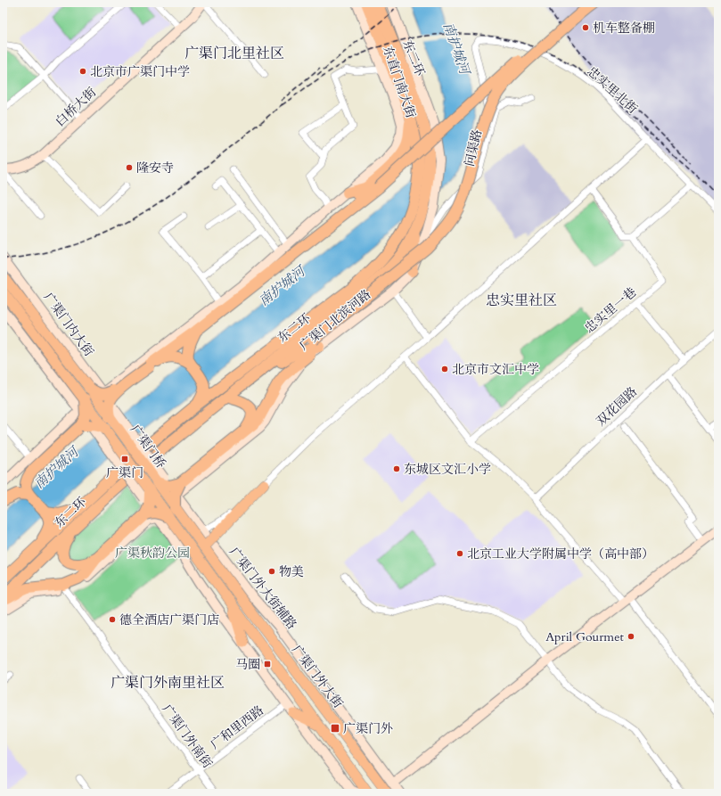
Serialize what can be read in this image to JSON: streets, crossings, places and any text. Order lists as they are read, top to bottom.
{
  "streets": {
    "highway": ["东二环"],
    "main road": ["广渠门内大街", "广渠门桥", "广渠门外大街"],
    "street": [
      "东直门南大街",
      "忠实里北街",
      "白桥大街",
      "问渠路",
      "忠实里一巷",
      "广渠门北滨河路",
      "双花园路",
      "广渠门外大街辅路",
      "广和里西路",
      "广渠门外南街"
    ]
  },
  "crossings": [
    ["忠实里北街", "问渠路"],
    ["问渠路", "广渠门北滨河路"],
    ["广渠门北滨河路", "广渠门外大街辅路"],
    ["广渠门内大街", "广渠门桥"],
    ["广渠门桥", "广渠门外大街"],
    ["广和里西路", "广渠门外南街"]
  ],
  "districts": ["广渠门北里社区", "忠实里社区", "广渠门外南里社区"],
  "water": ["南护城河"],
  "parks": ["广渠秋韵公园"],
  "places": {
    "other": [
      "机车整备棚",
      "北京市广渠门中学",
      "隆安寺",
      "北京市文汇中学",
      "东城区文汇小学",
      "北京工业大学附属中学（高中部）",
      "物美",
      "德全酒店广渠门店",
      "April Gourmet"
    ],
    "transit": ["广渠门", "马圈", "广渠门外"]
  }
}
